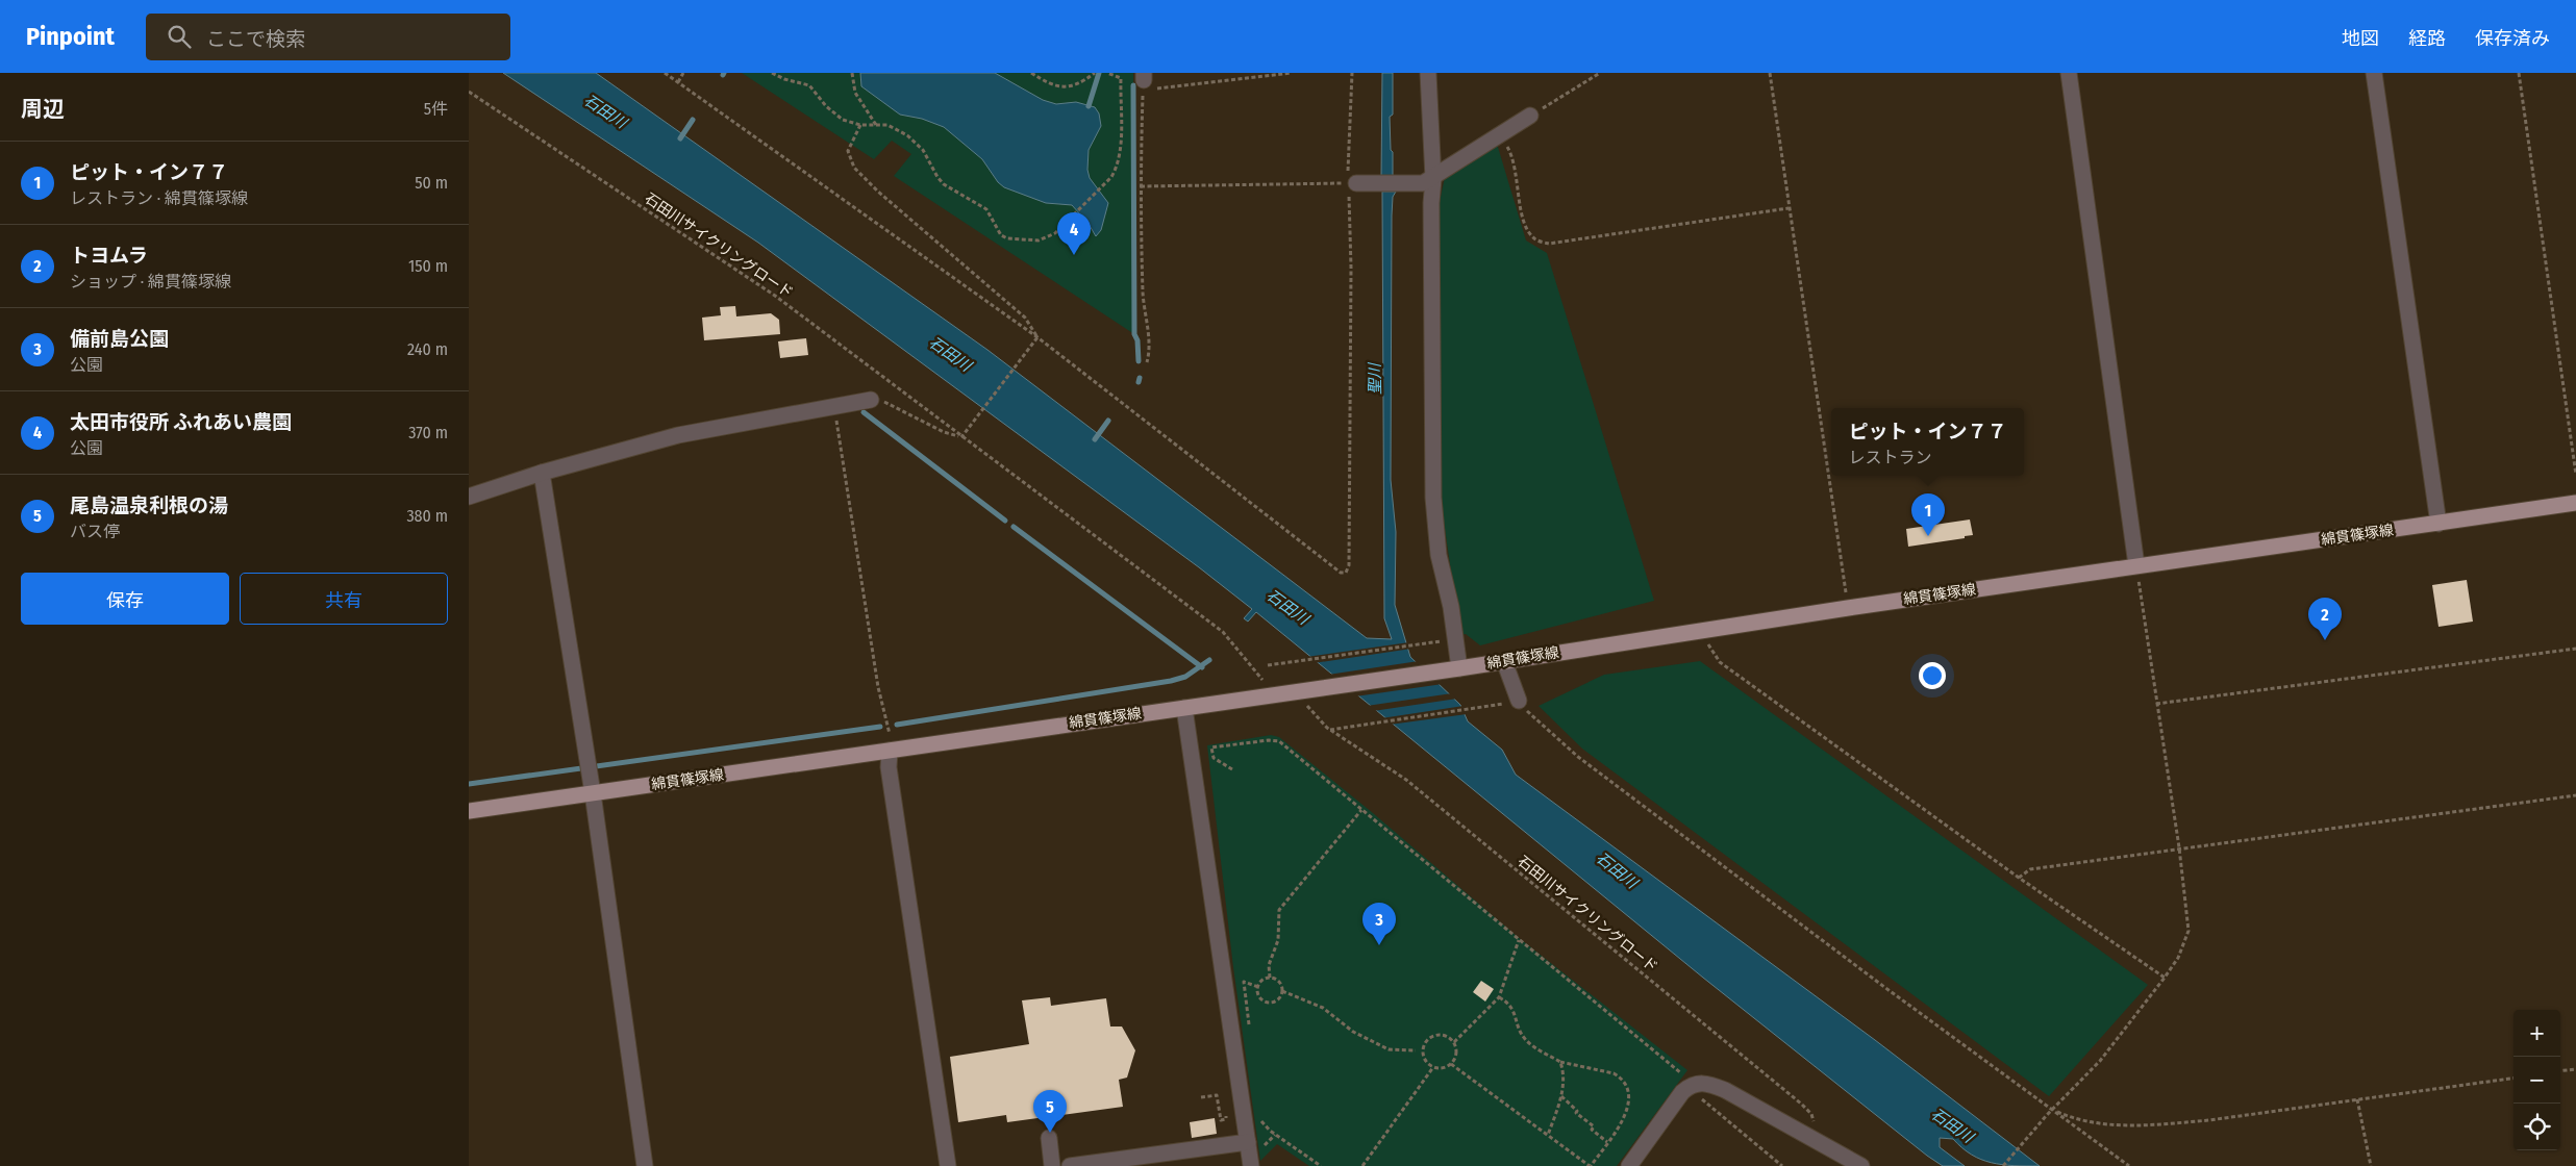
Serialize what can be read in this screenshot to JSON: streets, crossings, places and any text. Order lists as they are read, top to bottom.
{
  "streets": {
    "main road": ["綿貫篠塚線"],
    "path": ["石田川サイクリングロード"]
  },
  "water": ["石田川", "聖川"],
  "page": {
    "header": "Pinpoint",
    "search": "ここで検索",
    "nav": ["地図", "経路", "保存済み"],
    "heading": ["周辺", "5件"],
    "list": [
      {
        "mark": "1",
        "name": "ピット・イン７７",
        "note": "レストラン · 綿貫篠塚線",
        "value": "50 m"
      },
      {
        "mark": "2",
        "name": "トヨムラ",
        "note": "ショップ · 綿貫篠塚線",
        "value": "150 m"
      },
      {
        "mark": "3",
        "name": "備前島公園",
        "note": "公園",
        "value": "240 m"
      },
      {
        "mark": "4",
        "name": "太田市役所 ふれあい農園",
        "note": "公園",
        "value": "370 m"
      },
      {
        "mark": "5",
        "name": "尾島温泉利根の湯",
        "note": "バス停",
        "value": "380 m"
      }
    ],
    "pins": [
      "4",
      "1",
      "2",
      "3",
      "5"
    ],
    "popup": ["ピット・イン７７", "レストラン"],
    "buttons": ["保存", "共有"],
    "map_buttons": ["+", "−"]
  }
}
